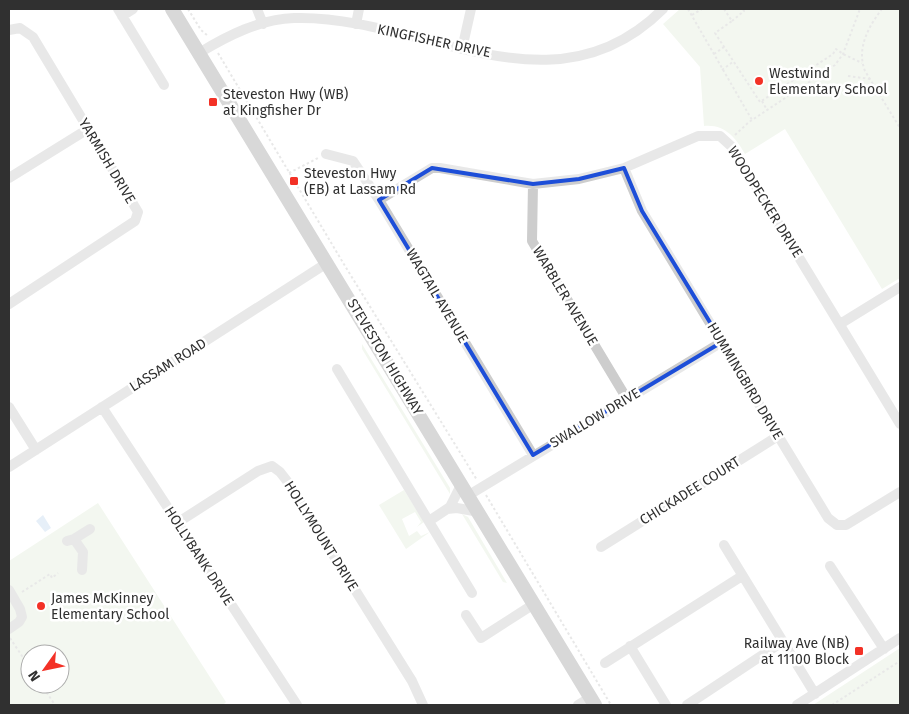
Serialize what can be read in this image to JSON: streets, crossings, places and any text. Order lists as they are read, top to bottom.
{
  "streets": {
    "main road": ["STEVESTON HIGHWAY"],
    "street": [
      "KINGFISHER DRIVE",
      "YARMISH DRIVE",
      "WOODPECKER DRIVE",
      "WAGTAIL AVENUE",
      "WARBLER AVENUE",
      "LASSAM ROAD",
      "HUMMINGBIRD DRIVE",
      "SWALLOW DRIVE",
      "CHICKADEE COURT",
      "HOLLYMOUNT DRIVE",
      "HOLLYBANK DRIVE"
    ]
  },
  "crossings": [
    ["KINGFISHER DRIVE", "STEVESTON HIGHWAY"],
    ["WOODPECKER DRIVE", "WAGTAIL AVENUE"],
    ["WOODPECKER DRIVE", "WARBLER AVENUE"],
    ["WOODPECKER DRIVE", "HUMMINGBIRD DRIVE"],
    ["WAGTAIL AVENUE", "SWALLOW DRIVE"],
    ["WARBLER AVENUE", "SWALLOW DRIVE"],
    ["STEVESTON HIGHWAY", "LASSAM ROAD"],
    ["STEVESTON HIGHWAY", "SWALLOW DRIVE"],
    ["LASSAM ROAD", "HOLLYBANK DRIVE"],
    ["HUMMINGBIRD DRIVE", "SWALLOW DRIVE"],
    ["HUMMINGBIRD DRIVE", "CHICKADEE COURT"],
    ["HOLLYMOUNT DRIVE", "HOLLYBANK DRIVE"]
  ],
  "places": {
    "other": ["Westwind Elementary School", "James McKinney Elementary School"],
    "transit": ["Steveston Hwy (WB) at Kingfisher Dr", "Steveston Hwy (EB) at Lassam Rd", "Railway Ave (NB) at 11100 Block"]
  },
  "north": "bottom left"
}
